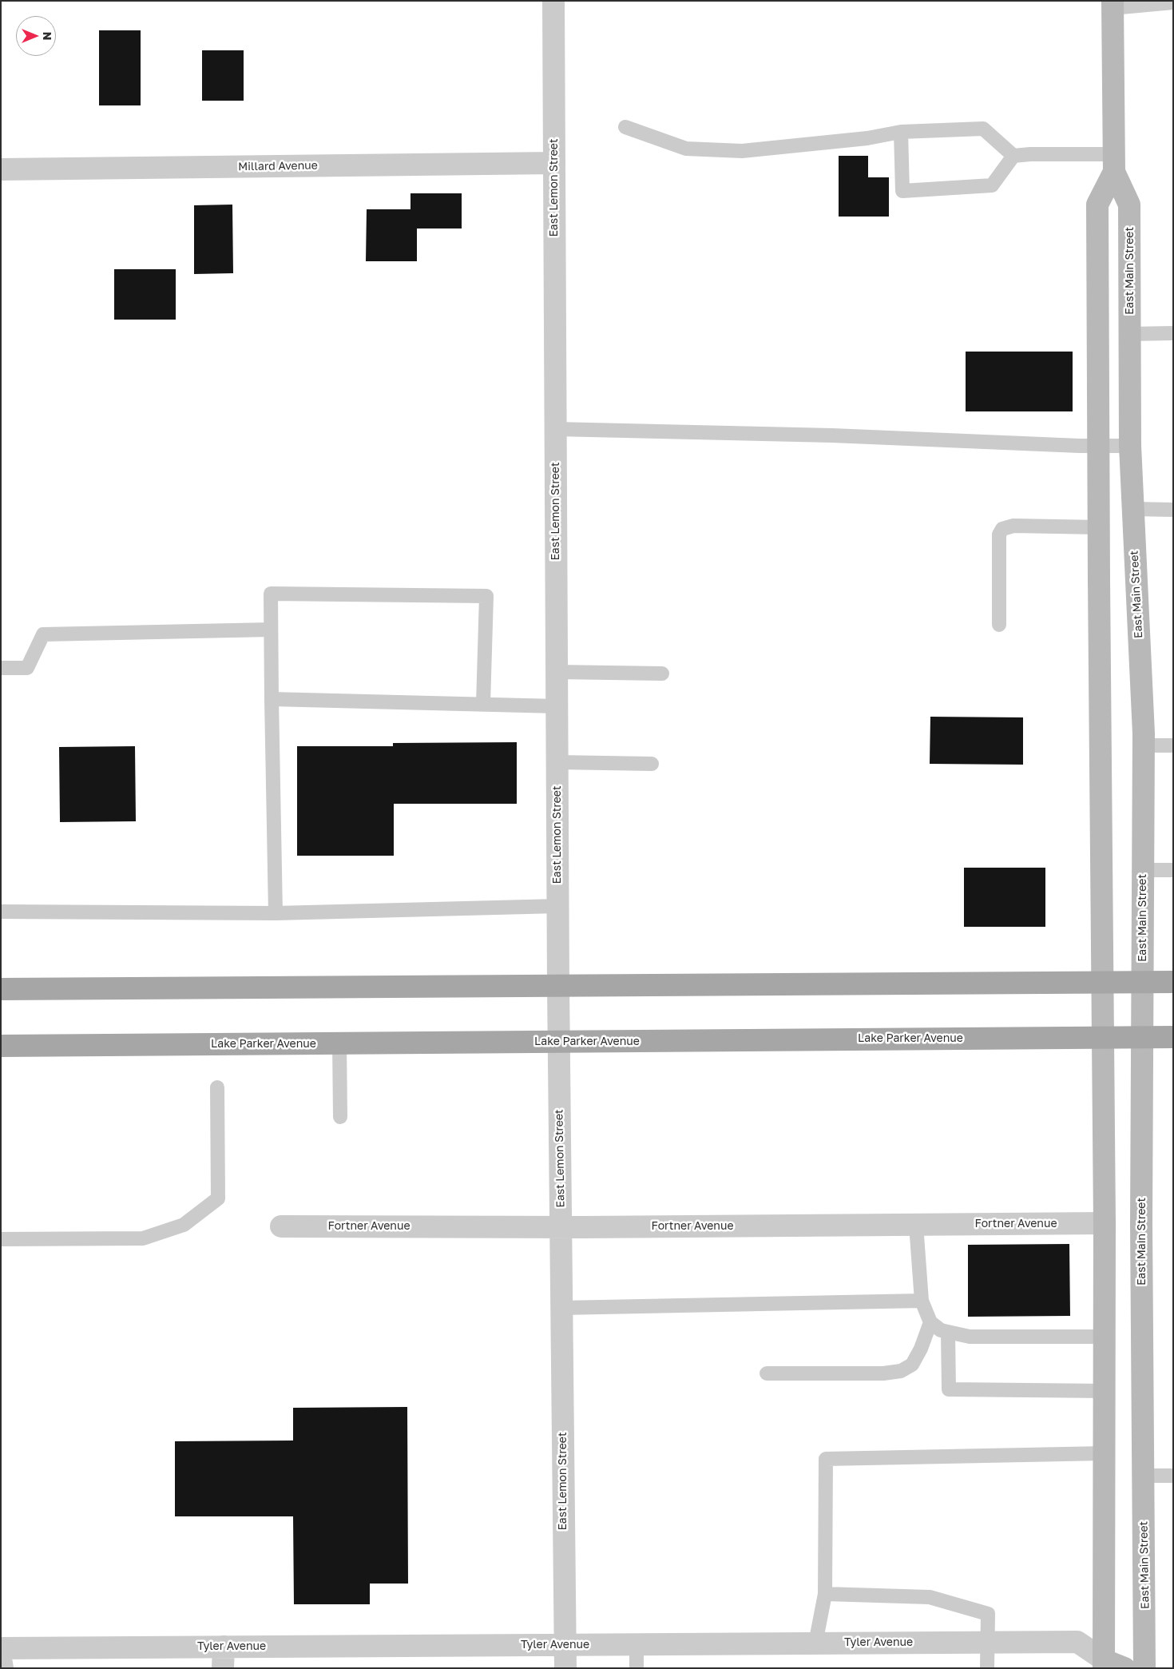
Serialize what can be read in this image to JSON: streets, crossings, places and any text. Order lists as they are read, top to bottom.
{
  "streets": {
    "main road": ["East Main Street", "Lake Parker Avenue"],
    "street": [
      "Millard Avenue",
      "East Lemon Street",
      "Fortner Avenue",
      "Tyler Avenue"
    ]
  },
  "crossings": [
    ["Millard Avenue", "East Lemon Street"],
    ["East Lemon Street", "Lake Parker Avenue"],
    ["East Lemon Street", "Fortner Avenue"],
    ["East Lemon Street", "Tyler Avenue"],
    ["East Main Street", "Lake Parker Avenue"],
    ["East Main Street", "Fortner Avenue"],
    ["East Main Street", "Tyler Avenue"]
  ],
  "north": "right"
}
